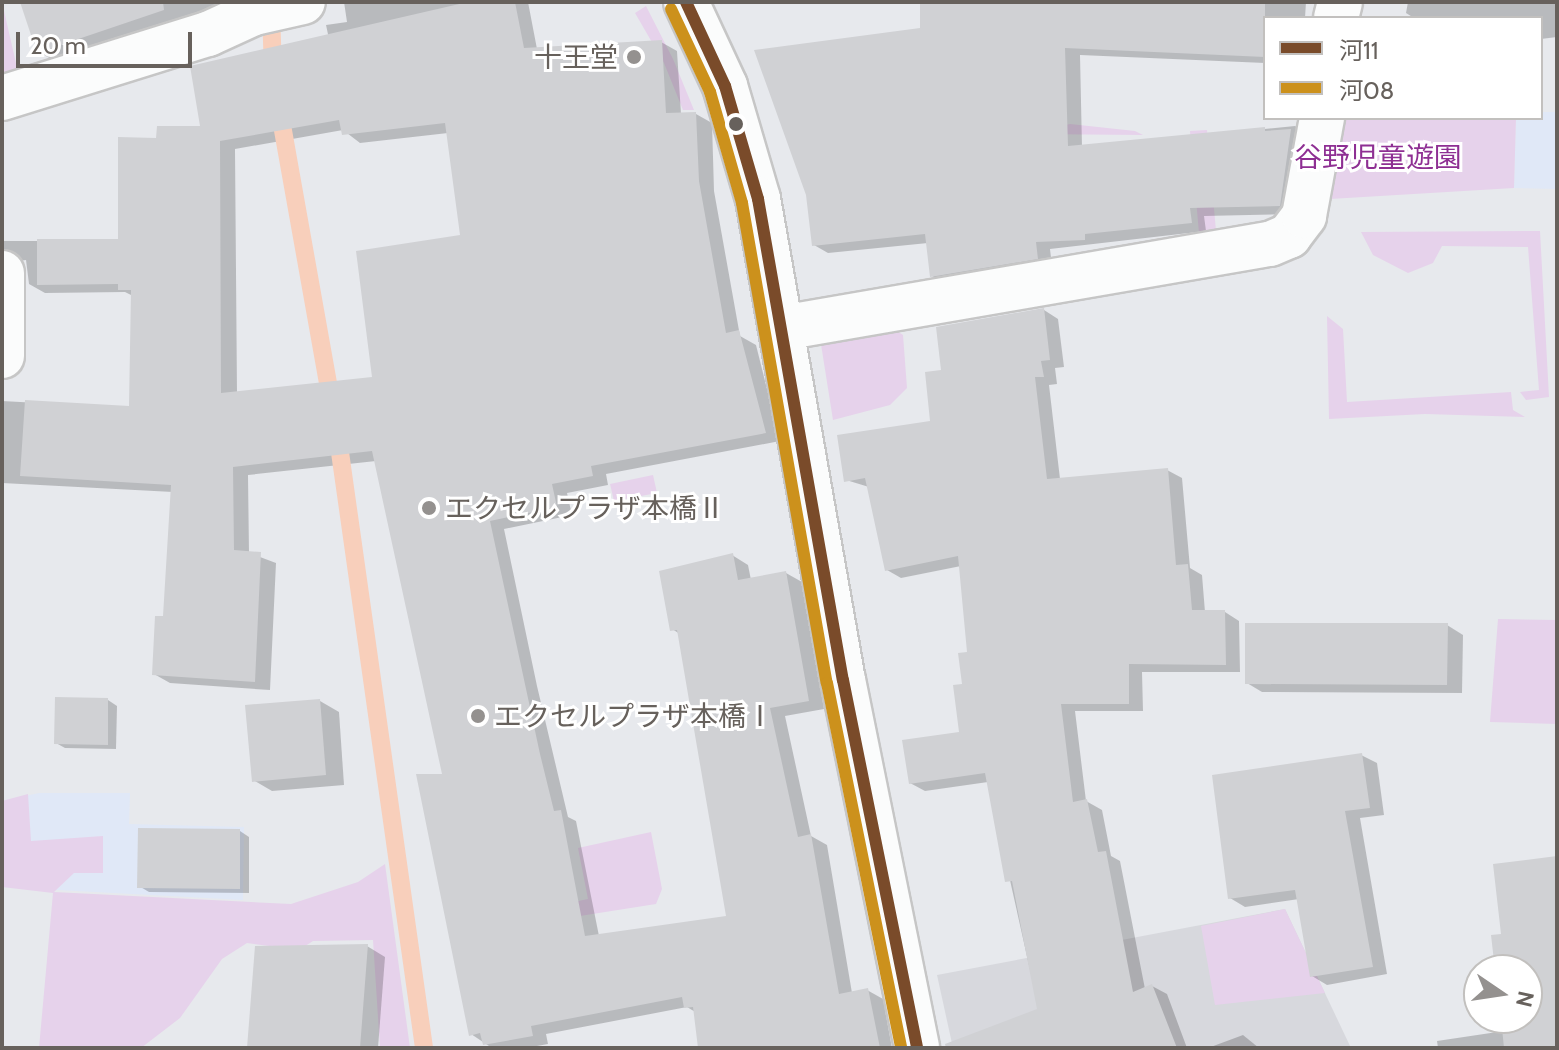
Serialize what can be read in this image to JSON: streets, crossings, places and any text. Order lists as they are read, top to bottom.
{
  "parks": ["谷野児童遊園"],
  "places": ["十王堂", "エクセルプラザ本橋Ⅱ", "エクセルプラザ本橋Ⅰ"],
  "lines": ["transit line 河11", "transit line 河08"],
  "legend": ["河11", "河08"],
  "scale_bar": "20 m",
  "north": "right"
}
